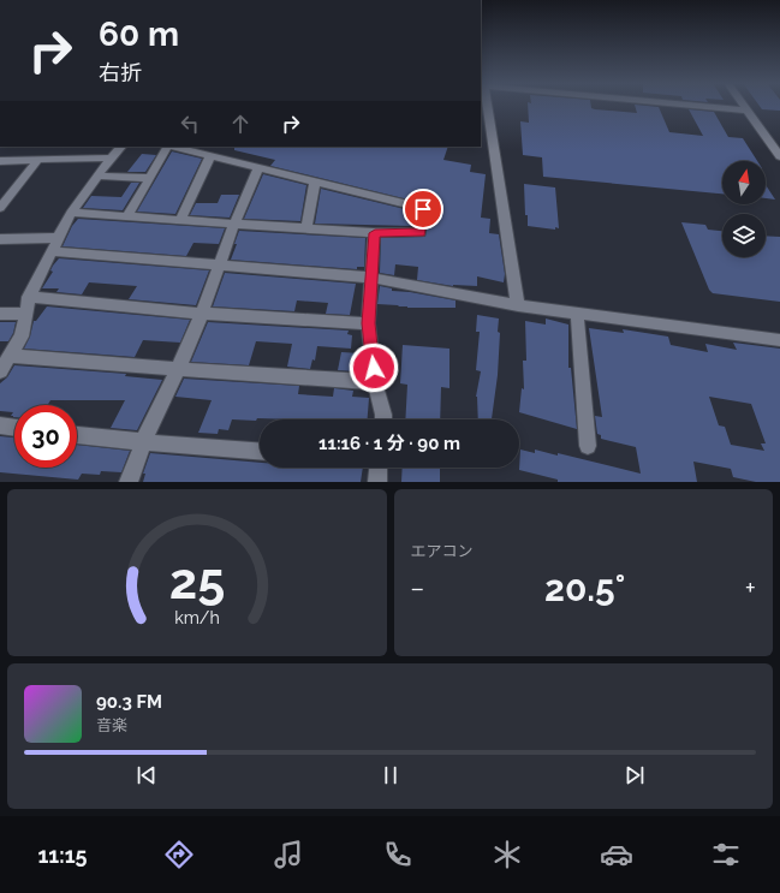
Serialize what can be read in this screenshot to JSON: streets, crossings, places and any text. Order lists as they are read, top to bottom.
{
  "north": "top",
  "page": {
    "turn": ["60 m", "右折"],
    "limit": "30",
    "trip": "11:16 · 1 分 · 90 m",
    "tile": "エアコン",
    "heat": ["−", "20.5°", "+"],
    "song": ["90.3 FM", "音楽"],
    "tabs": "11:15",
    "gauge": ["25", "km/h"]
  }
}
